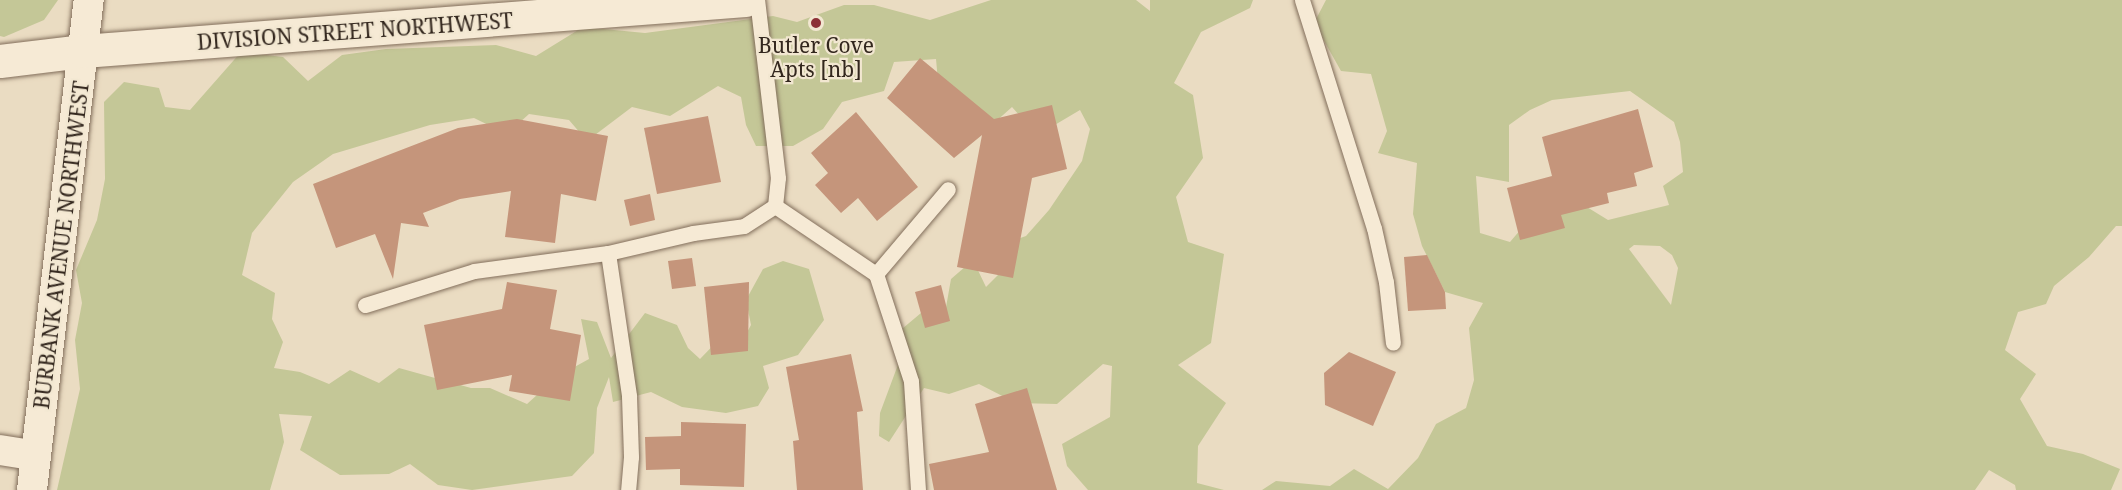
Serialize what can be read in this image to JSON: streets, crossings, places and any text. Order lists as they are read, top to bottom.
{
  "streets": {
    "street": ["DIVISION STREET NORTHWEST", "BURBANK AVENUE NORTHWEST"]
  },
  "crossings": [
    ["DIVISION STREET NORTHWEST", "BURBANK AVENUE NORTHWEST"]
  ],
  "places": ["Butler Cove Apts [nb]"]
}
